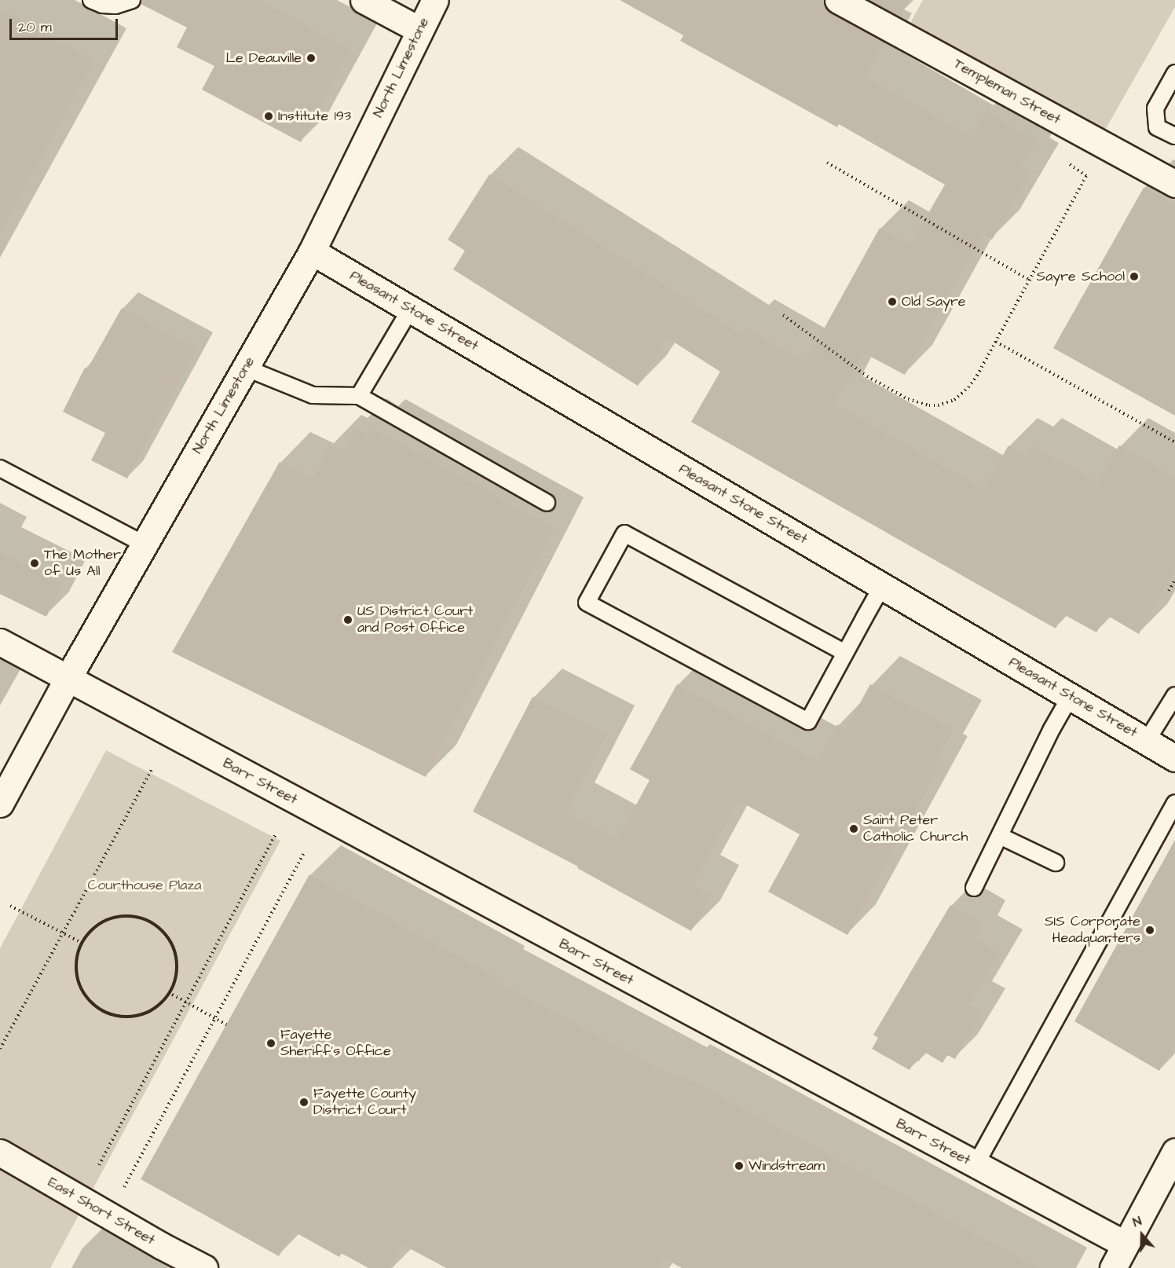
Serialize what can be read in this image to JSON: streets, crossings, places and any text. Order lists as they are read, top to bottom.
{
  "streets": {
    "street": [
      "North Limestone",
      "Templeman Street",
      "Pleasant Stone Street",
      "Barr Street",
      "East Short Street"
    ]
  },
  "crossings": [
    ["North Limestone", "Pleasant Stone Street"],
    ["North Limestone", "Barr Street"]
  ],
  "parks": ["Courthouse Plaza"],
  "places": [
    "Le Deauville",
    "Institute 193",
    "Sayre School",
    "Old Sayre",
    "The Mother of Us All",
    "US District Court and Post Office",
    "Saint Peter Catholic Church",
    "SIS Corporate Headquarters",
    "Fayette Sheriff's Office",
    "Fayette County District Court",
    "Windstream"
  ],
  "scale_bar": "20 m",
  "north": "top"
}
